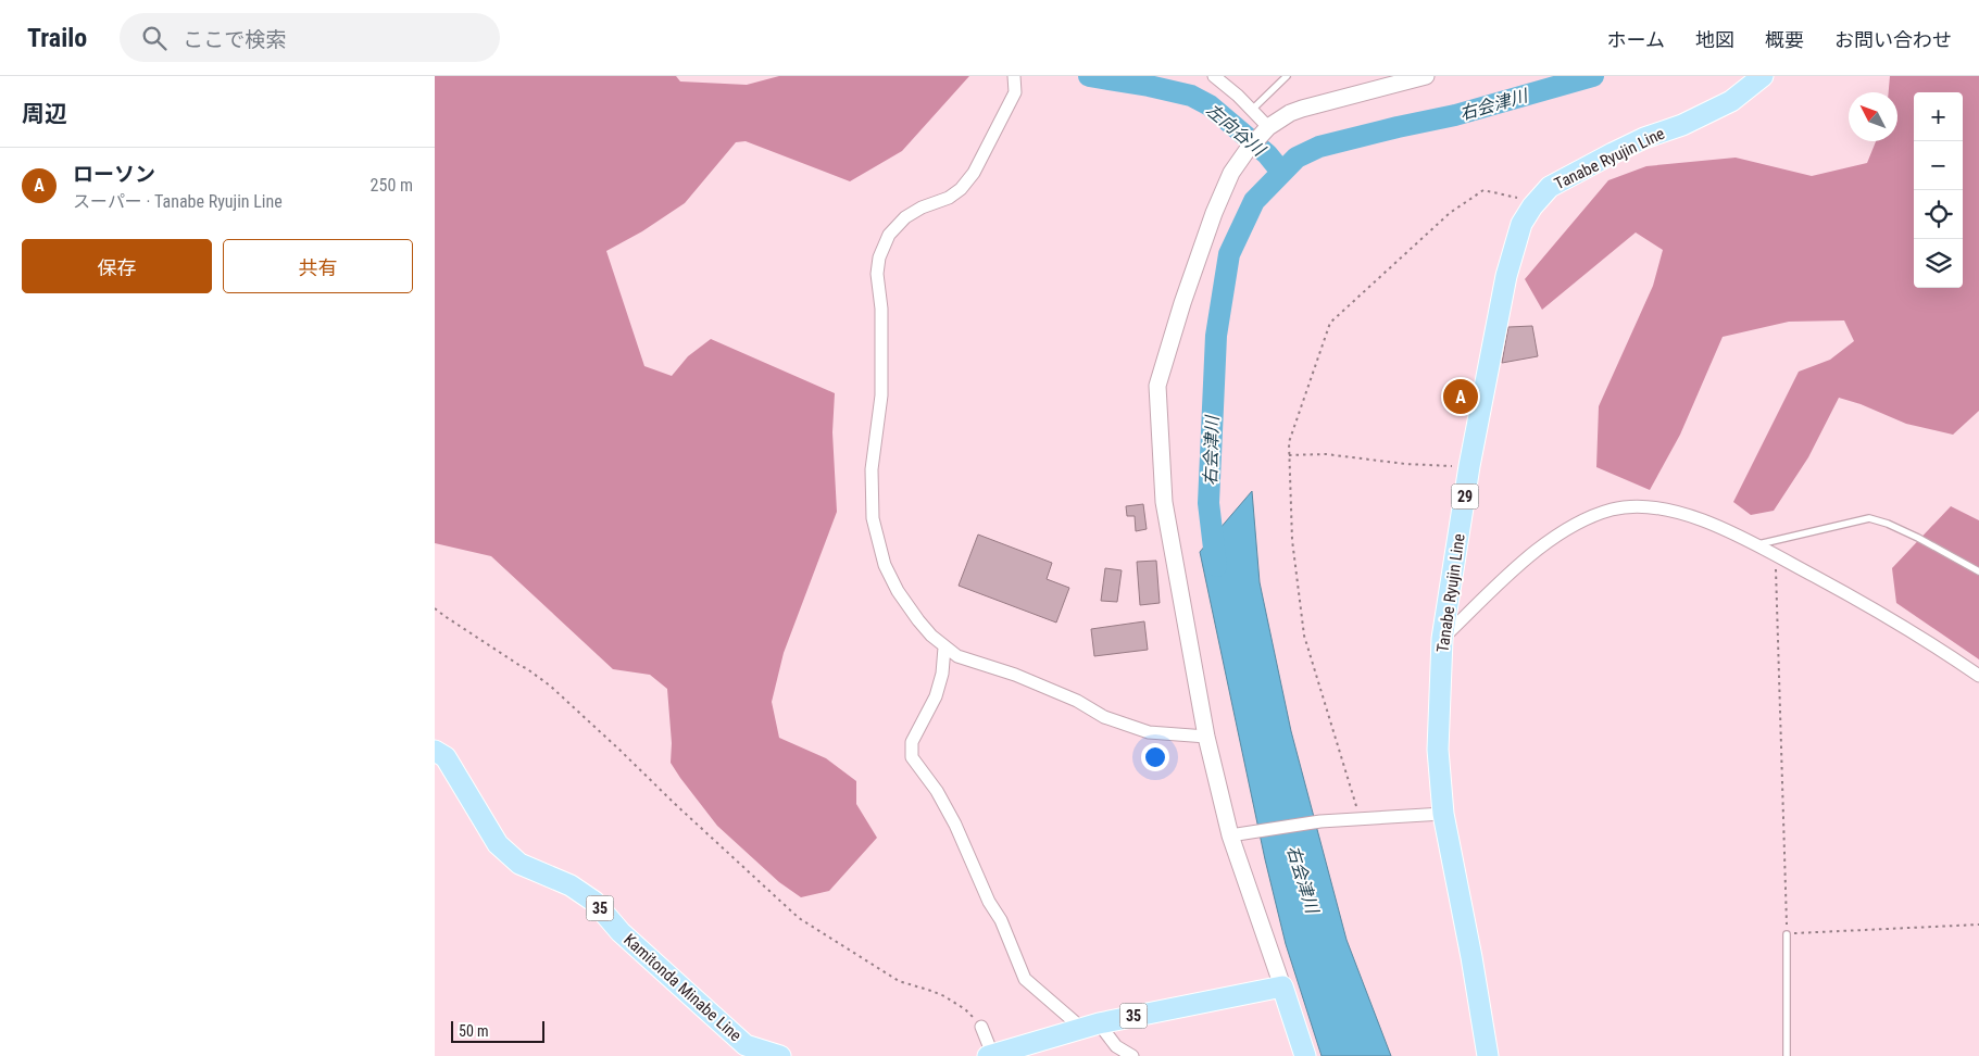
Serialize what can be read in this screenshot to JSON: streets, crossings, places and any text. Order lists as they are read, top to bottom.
{
  "streets": {
    "main road": [
      "Tanabe Ryujin Line",
      "29",
      "35",
      "Kamitonda Minabe Line"
    ]
  },
  "water": ["右会津川", "左向谷川"],
  "scale_bar": "50 m",
  "north": "top left",
  "page": {
    "header": "Trailo",
    "search": "ここで検索",
    "nav": [
      "ホーム",
      "地図",
      "概要",
      "お問い合わせ"
    ],
    "heading": "周辺",
    "map_buttons": ["+", "−"],
    "list": [
      {
        "mark": "A",
        "name": "ローソン",
        "note": "スーパー · Tanabe Ryujin Line",
        "value": "250 m"
      }
    ],
    "buttons": ["保存", "共有"],
    "pins": "A",
    "scale": "50 m"
  }
}
